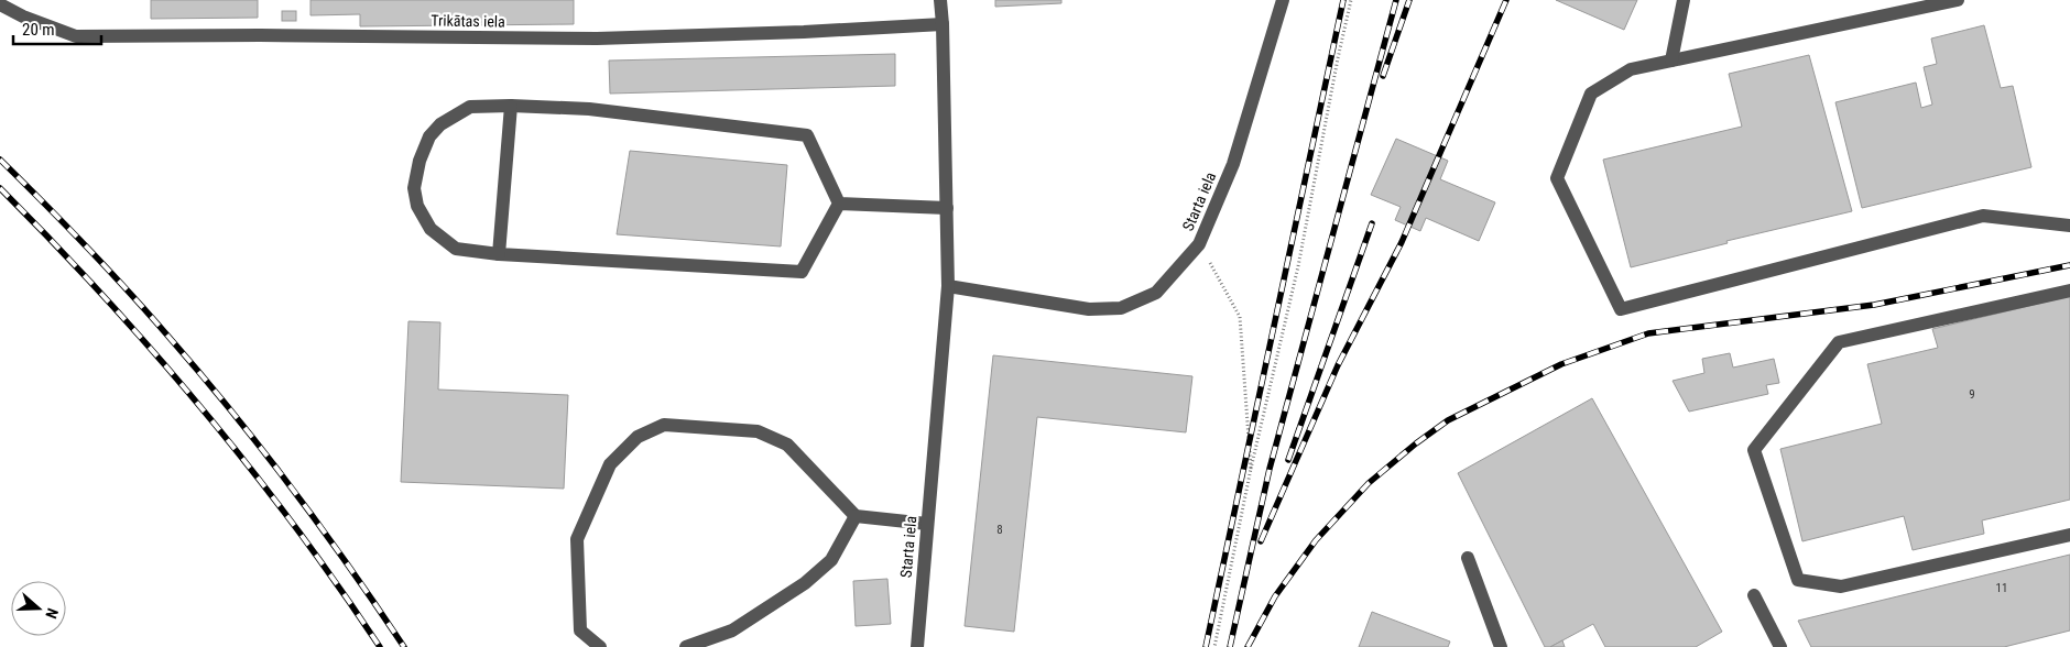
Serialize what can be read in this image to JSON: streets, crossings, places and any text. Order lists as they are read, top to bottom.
{
  "streets": {
    "street": ["Trikātas iela", "Starta iela"]
  },
  "crossings": [
    ["Trikātas iela", "Starta iela"]
  ],
  "house_numbers": ["9", "8", "11"],
  "scale_bar": "20 m",
  "north": "right"
}
